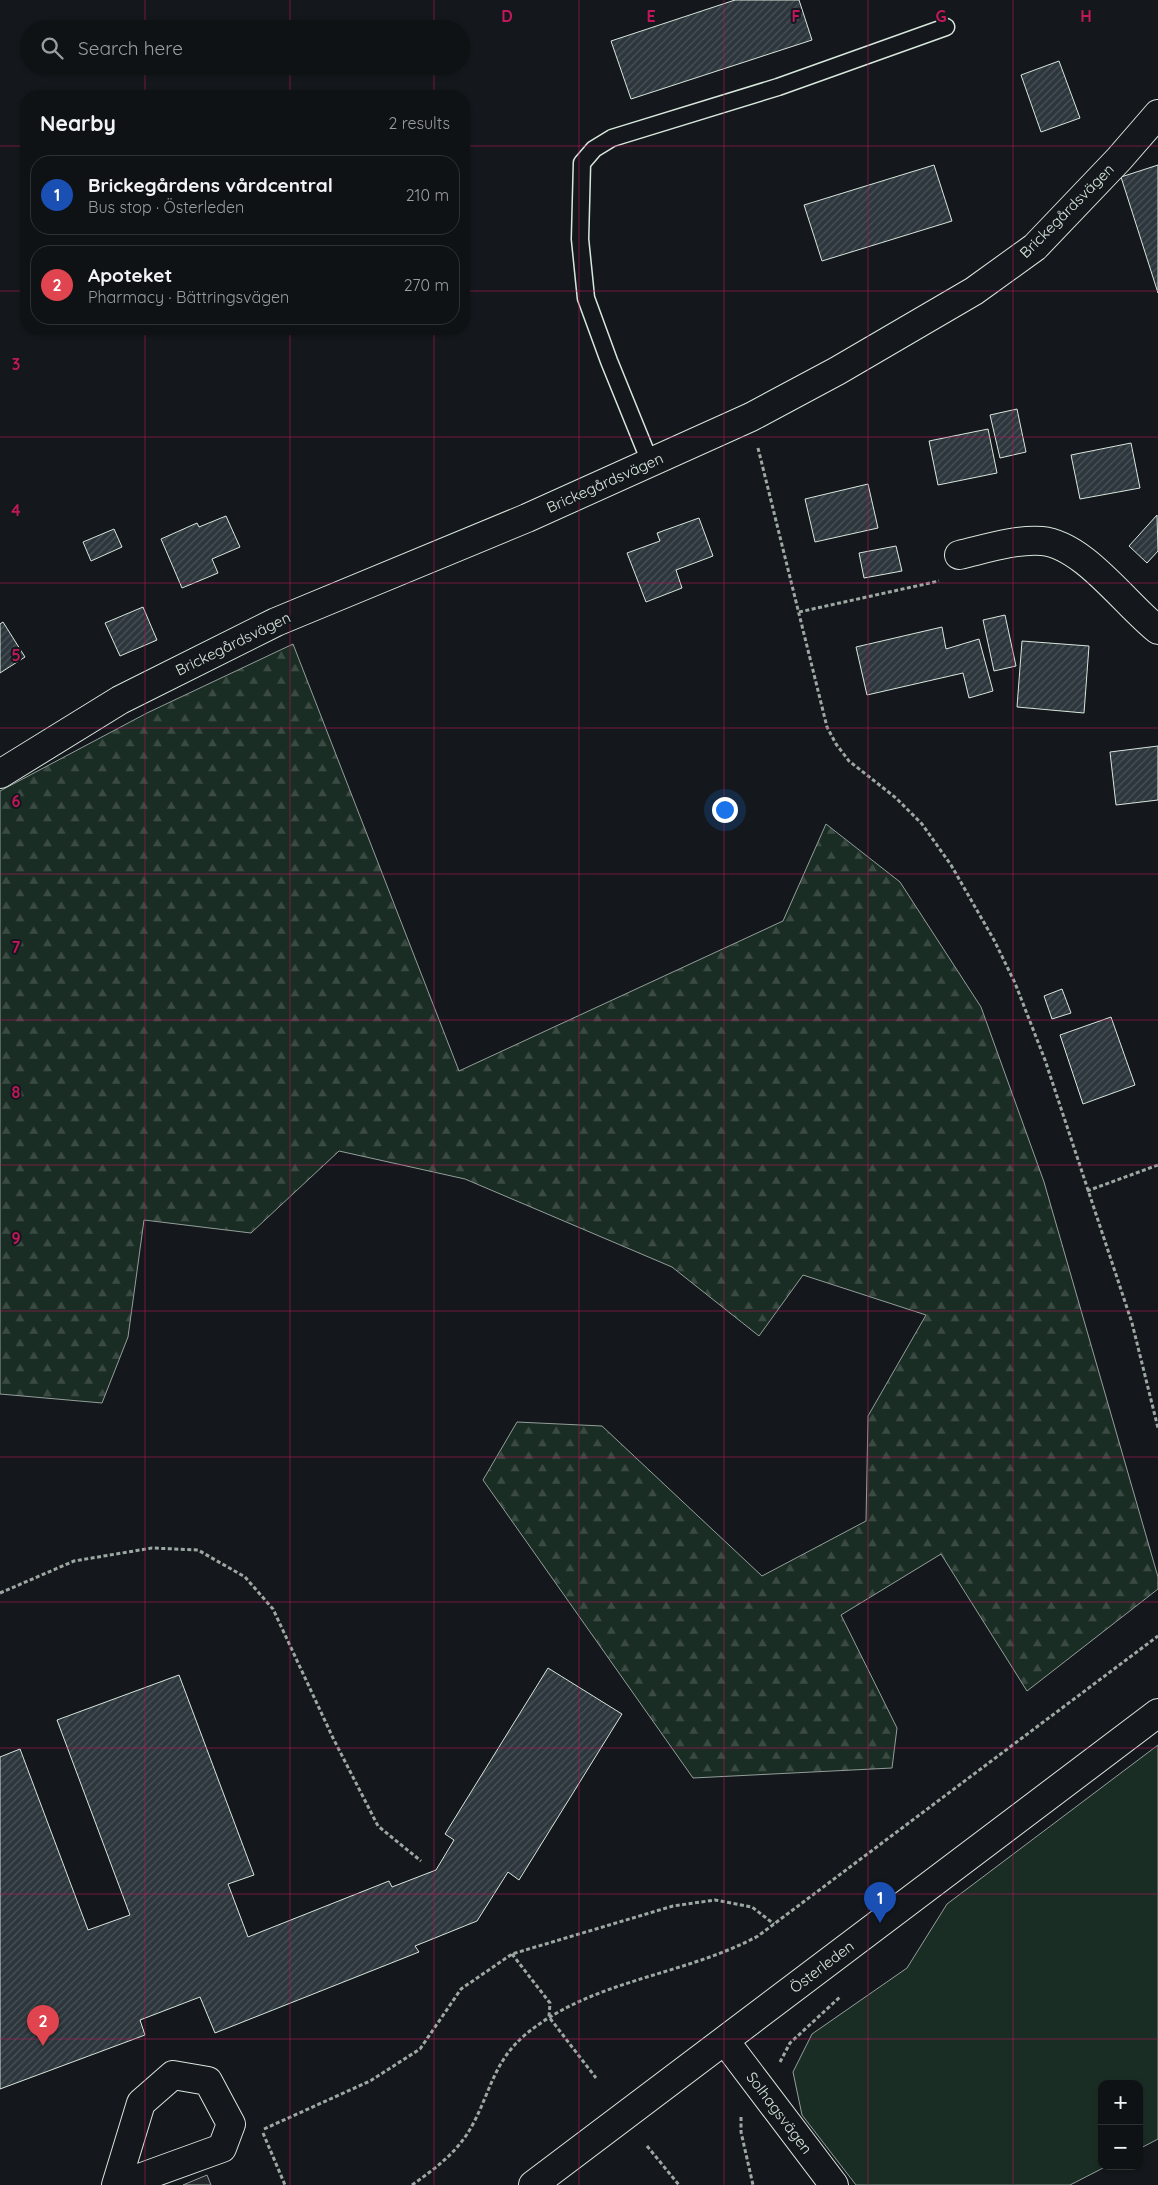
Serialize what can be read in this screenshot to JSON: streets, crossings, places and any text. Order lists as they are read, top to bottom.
{
  "streets": {
    "street": ["Brickegårdsvägen", "Österleden", "Solhagsvägen"]
  },
  "crossings": [
    ["Österleden", "Solhagsvägen"]
  ],
  "page": {
    "search": "Search here",
    "heading": ["Nearby", "2 results"],
    "list": [
      {
        "mark": "1",
        "name": "Brickegårdens vårdcentral",
        "note": "Bus stop · Österleden",
        "value": "210 m"
      },
      {
        "mark": "2",
        "name": "Apoteket",
        "note": "Pharmacy · Bättringsvägen",
        "value": "270 m"
      }
    ],
    "pins": ["1", "2"],
    "map_buttons": ["+", "−"]
  },
  "grid": {
    "columns": [
      "D",
      "E",
      "F",
      "G",
      "H"
    ],
    "rows": [
      "3",
      "4",
      "5",
      "6",
      "7",
      "8",
      "9"
    ]
  }
}
